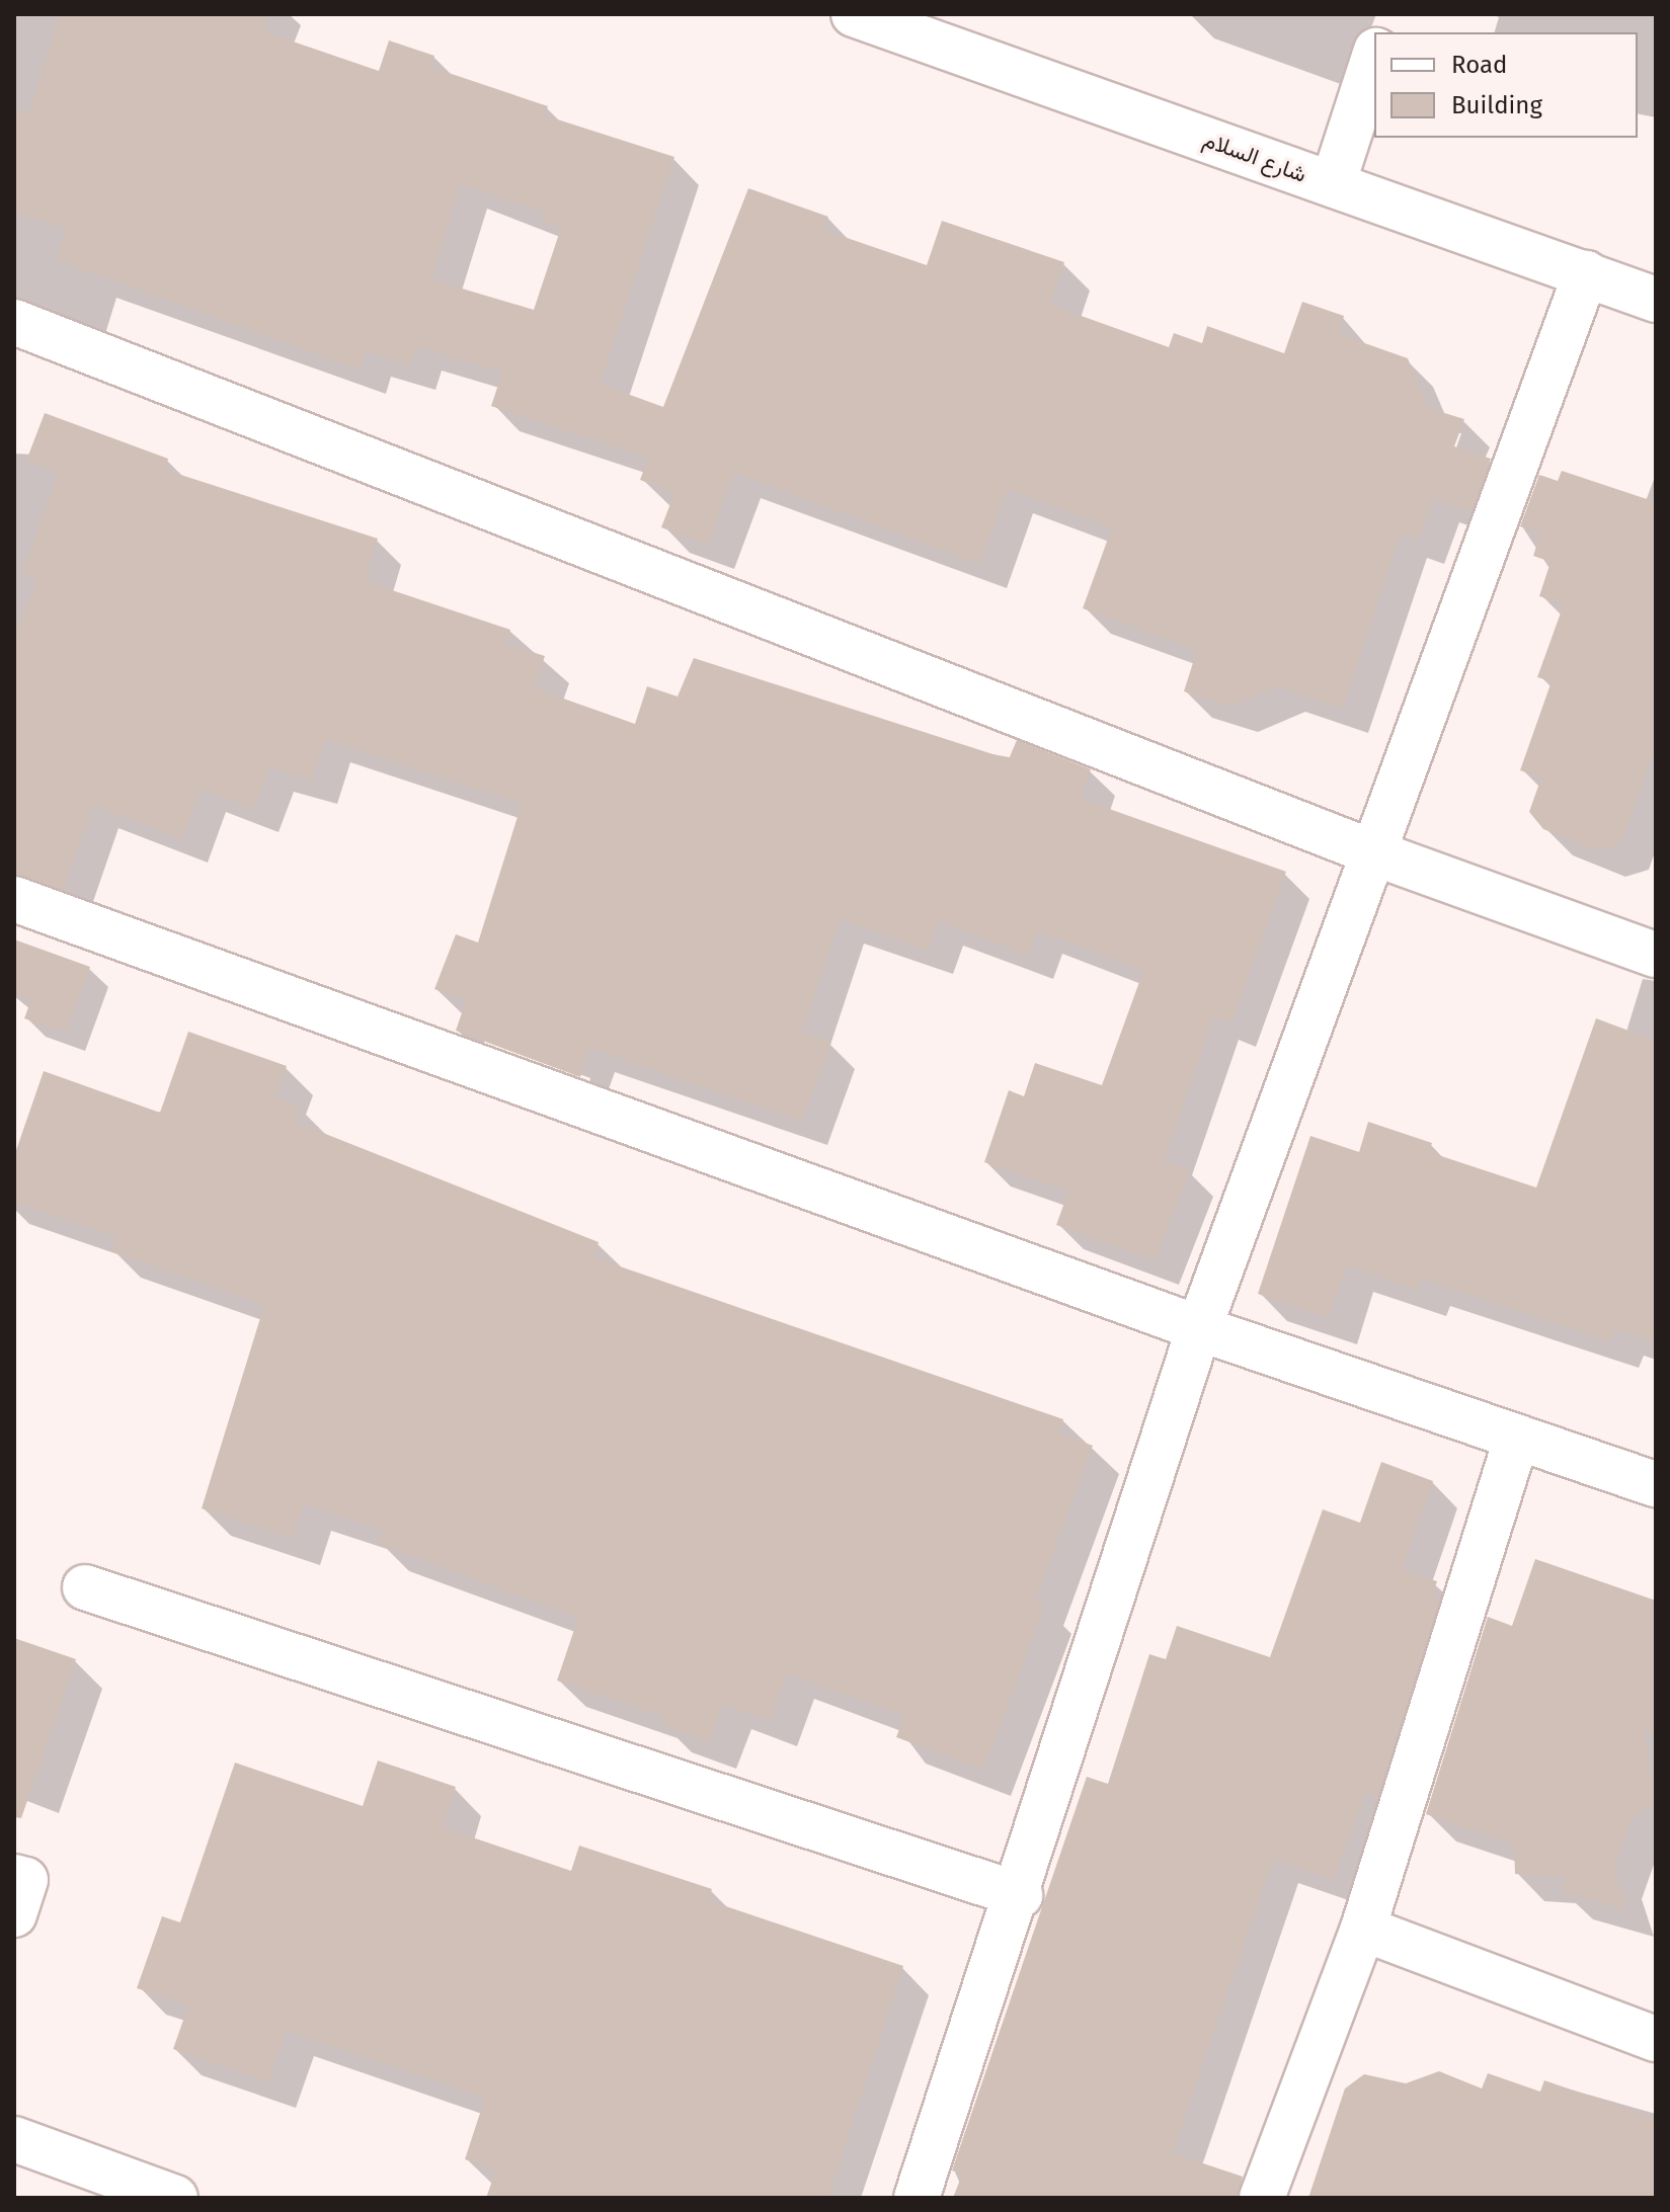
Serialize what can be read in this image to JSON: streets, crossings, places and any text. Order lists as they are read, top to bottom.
{
  "streets": {
    "street": ["شارع السلام"]
  },
  "legend": ["Road", "Building"]
}
